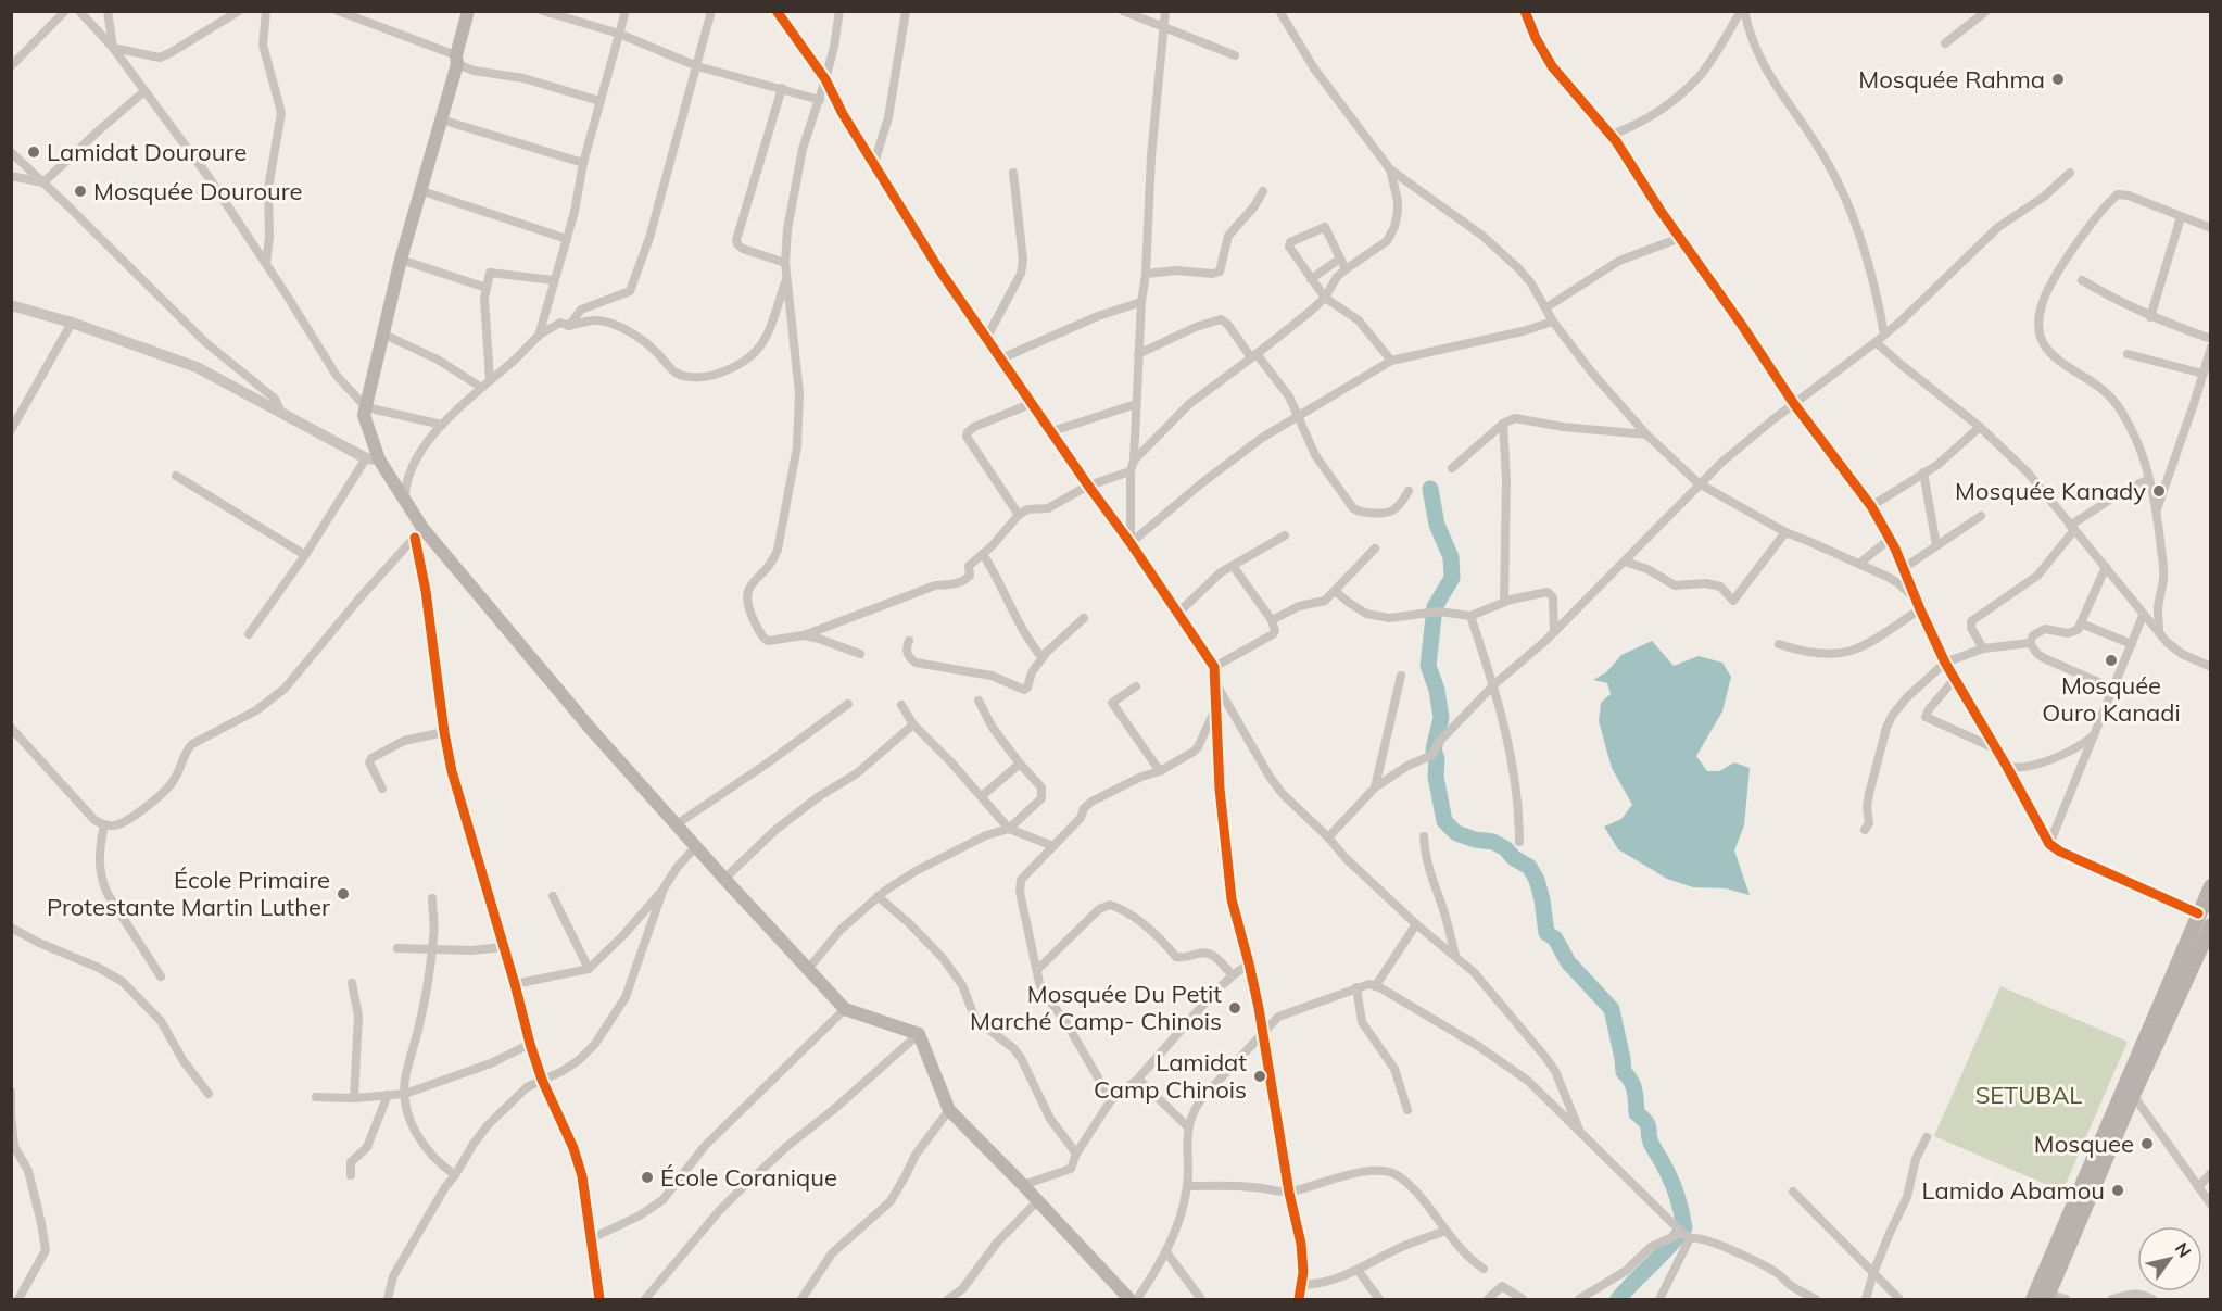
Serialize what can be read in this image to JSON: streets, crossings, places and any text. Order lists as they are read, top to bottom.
{
  "parks": ["SETUBAL"],
  "places": [
    "Mosquée Rahma",
    "Lamidat Douroure",
    "Mosquée Douroure",
    "Mosquée Kanady",
    "Mosquée Ouro Kanadi",
    "École Primaire Protestante Martin Luther",
    "Mosquée Du Petit Marché Camp- Chinois",
    "Lamidat Camp Chinois",
    "Mosquee",
    "École Coranique",
    "Lamido Abamou"
  ],
  "north": "top right"
}
